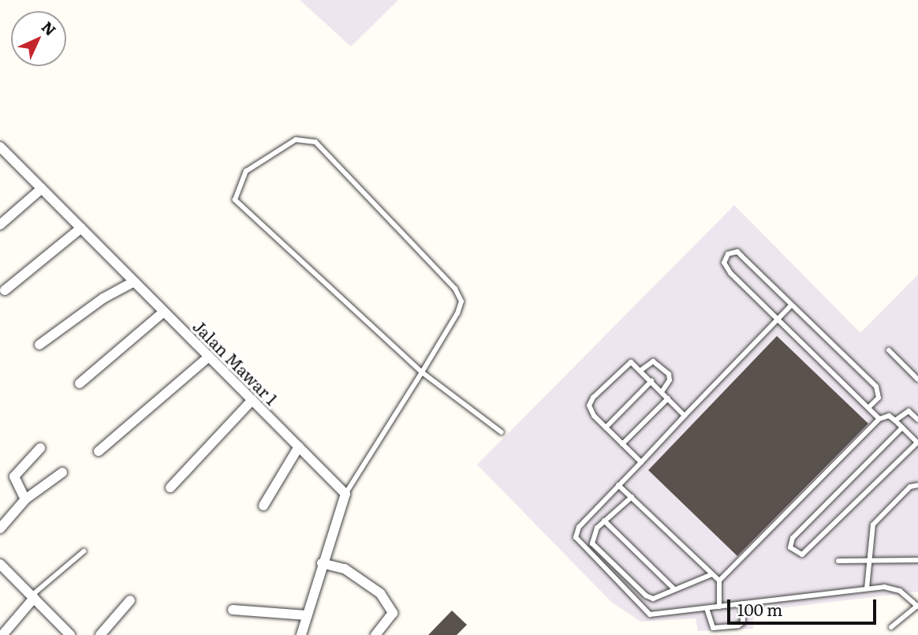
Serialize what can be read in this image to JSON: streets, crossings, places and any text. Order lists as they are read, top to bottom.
{
  "streets": {
    "street": ["Jalan Mawar 1"]
  },
  "scale_bar": "100 m",
  "north": "top right"
}
